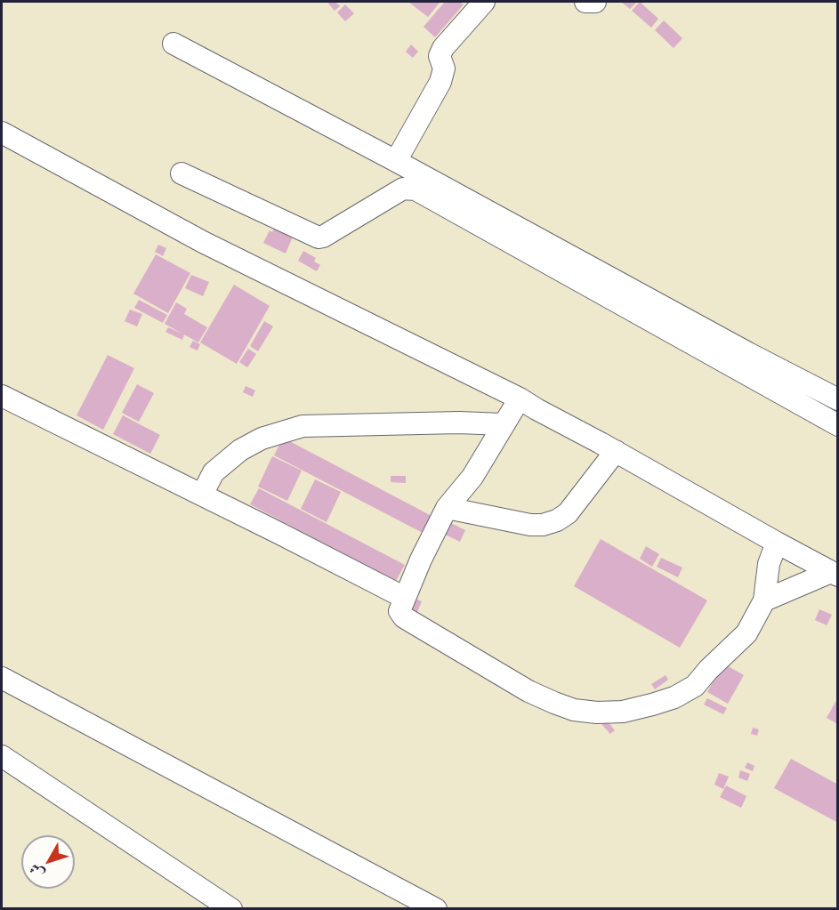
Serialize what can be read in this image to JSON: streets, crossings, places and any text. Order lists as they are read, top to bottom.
{
  "north": "bottom left"
}
